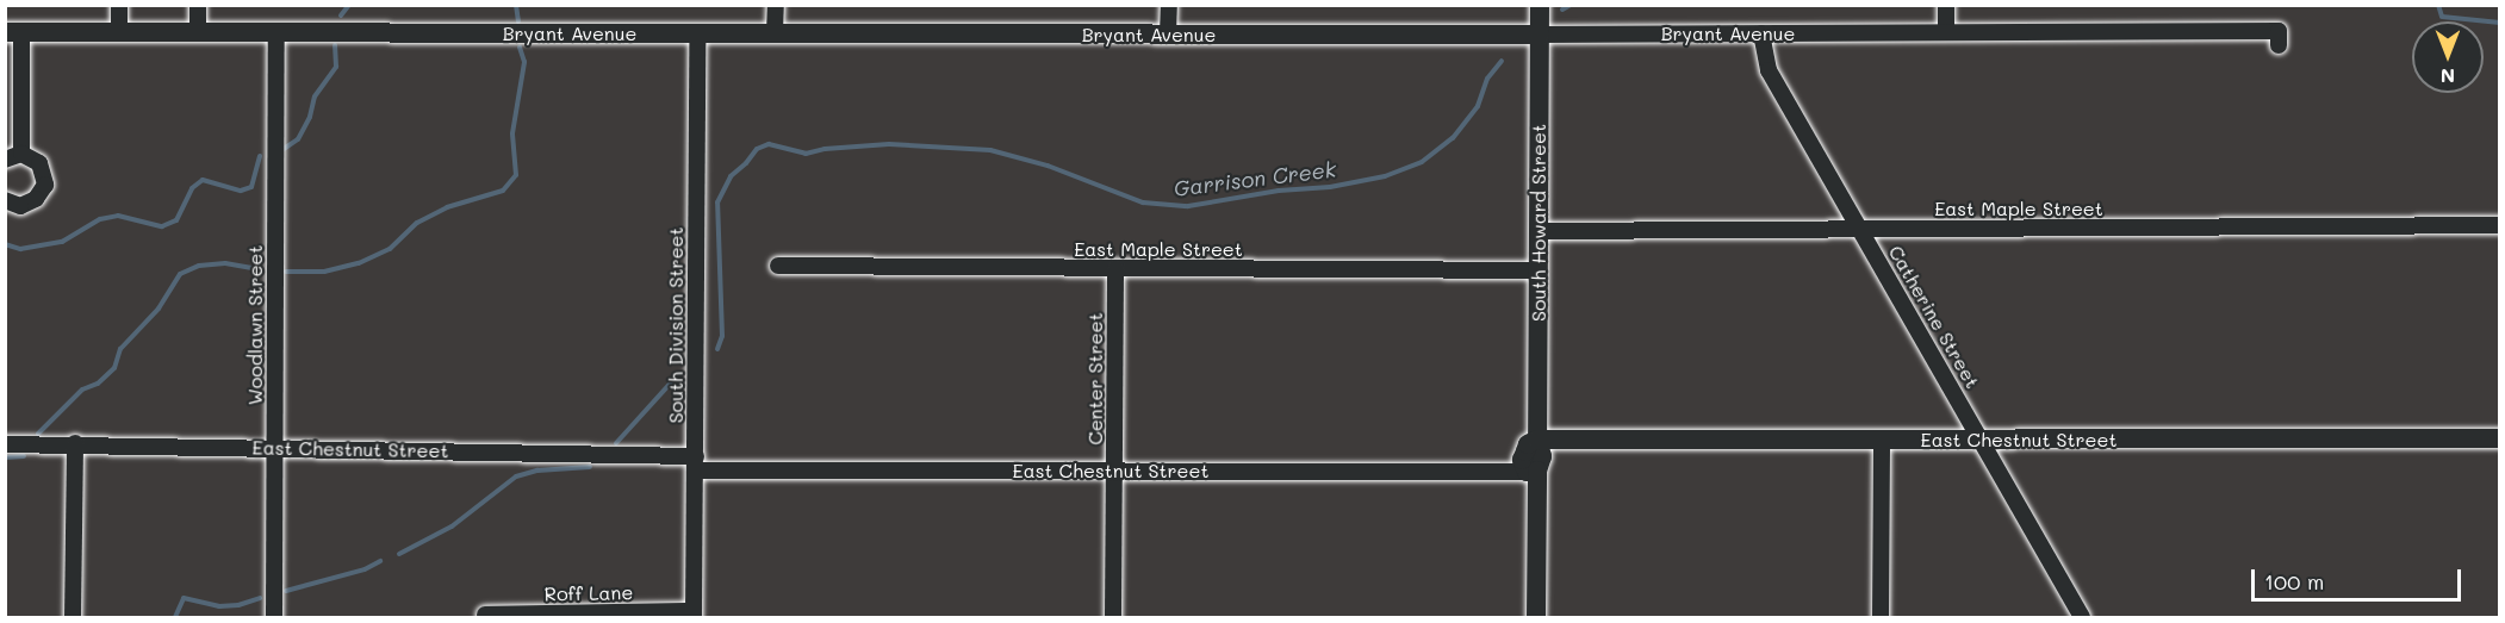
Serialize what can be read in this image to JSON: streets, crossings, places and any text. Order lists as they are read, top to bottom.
{
  "streets": {
    "main road": ["Bryant Avenue", "South Howard Street", "East Chestnut Street"],
    "street": [
      "East Maple Street",
      "Catherine Street",
      "Woodlawn Street",
      "South Division Street",
      "Center Street",
      "Roff Lane"
    ]
  },
  "crossings": [
    ["Bryant Avenue", "South Howard Street"],
    ["Bryant Avenue", "Catherine Street"],
    ["Bryant Avenue", "Woodlawn Street"],
    ["Bryant Avenue", "South Division Street"],
    ["East Maple Street", "South Howard Street"],
    ["East Maple Street", "Catherine Street"],
    ["East Maple Street", "Center Street"],
    ["South Howard Street", "East Chestnut Street"],
    ["Catherine Street", "East Chestnut Street"],
    ["Woodlawn Street", "East Chestnut Street"],
    ["South Division Street", "East Chestnut Street"],
    ["South Division Street", "Roff Lane"],
    ["Center Street", "East Chestnut Street"]
  ],
  "water": ["Garrison Creek"],
  "scale_bar": "100 m",
  "north": "bottom"
}
